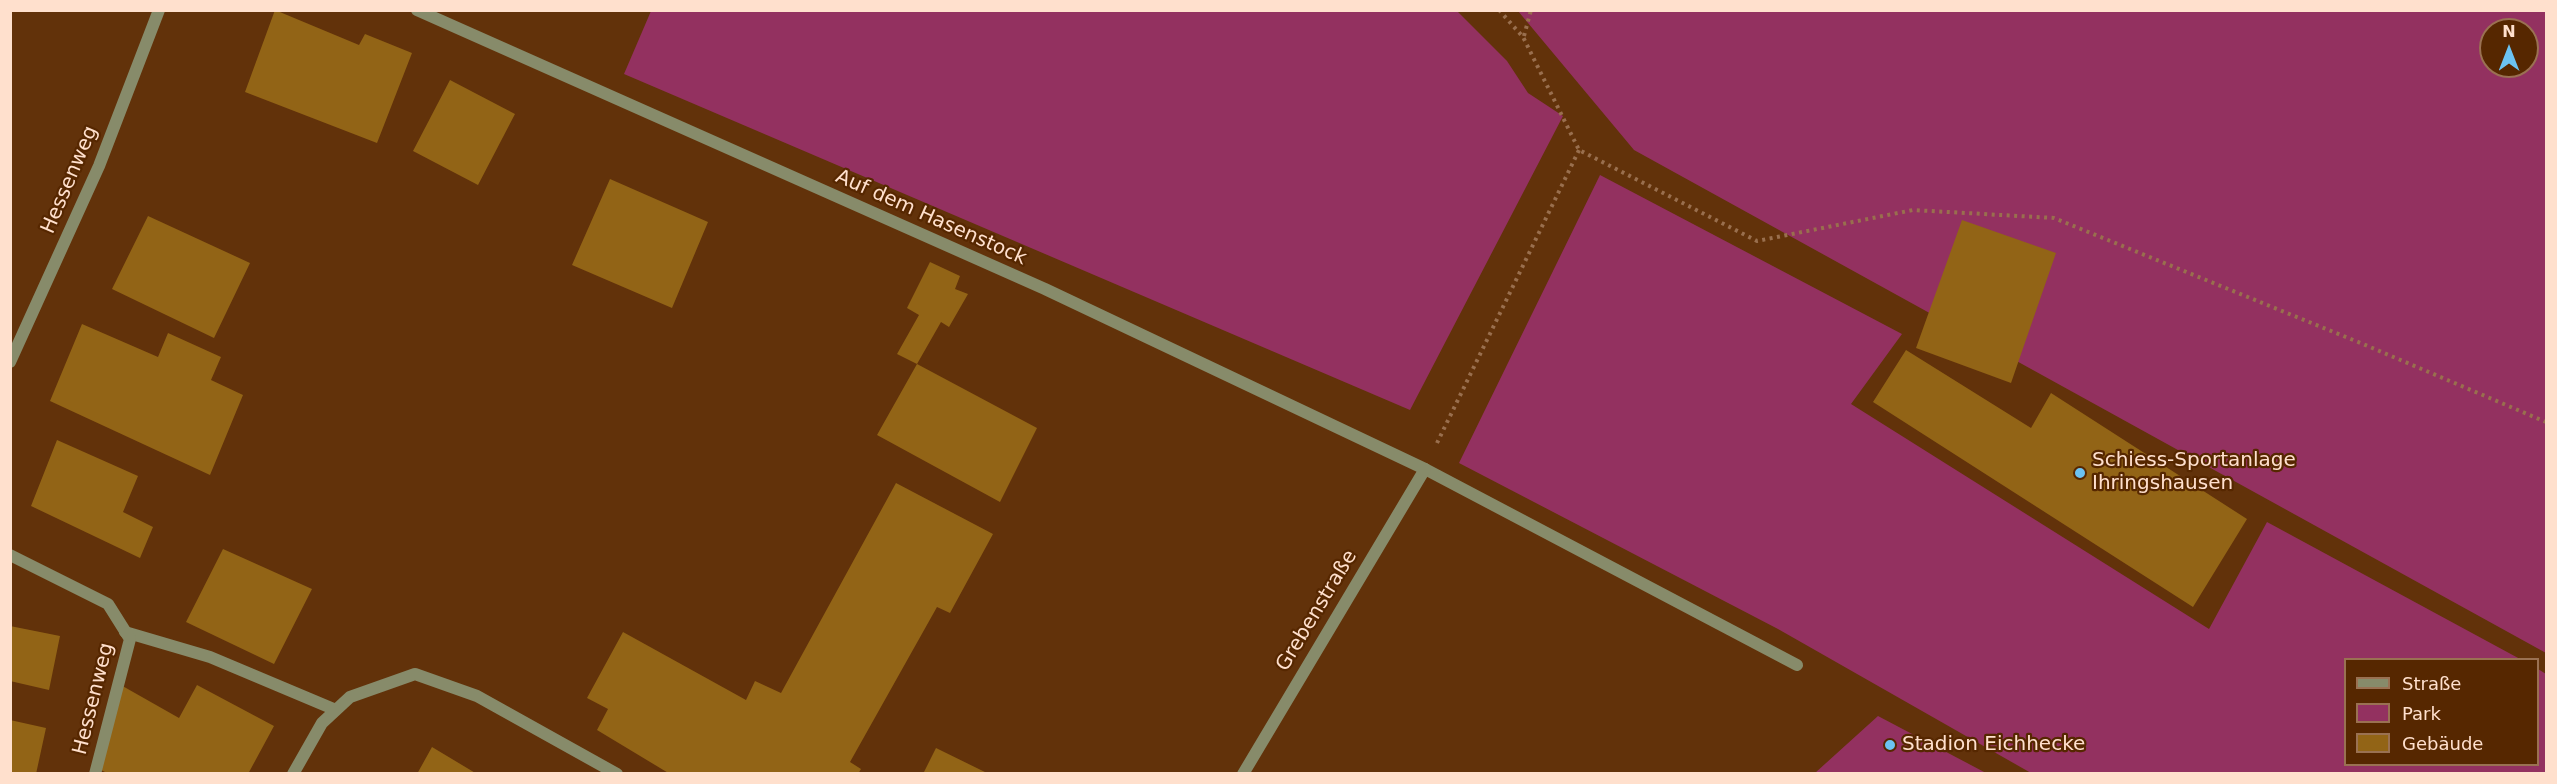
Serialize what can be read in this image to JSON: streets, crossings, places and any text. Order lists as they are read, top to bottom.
{
  "streets": {
    "street": ["Hessenweg", "Auf dem Hasenstock", "Grebenstraße"]
  },
  "crossings": [
    ["Auf dem Hasenstock", "Grebenstraße"]
  ],
  "places": ["Schiess-Sportanlage Ihringshausen", "Stadion Eichhecke"],
  "legend": ["Straße", "Park", "Gebäude"],
  "north": "top"
}
